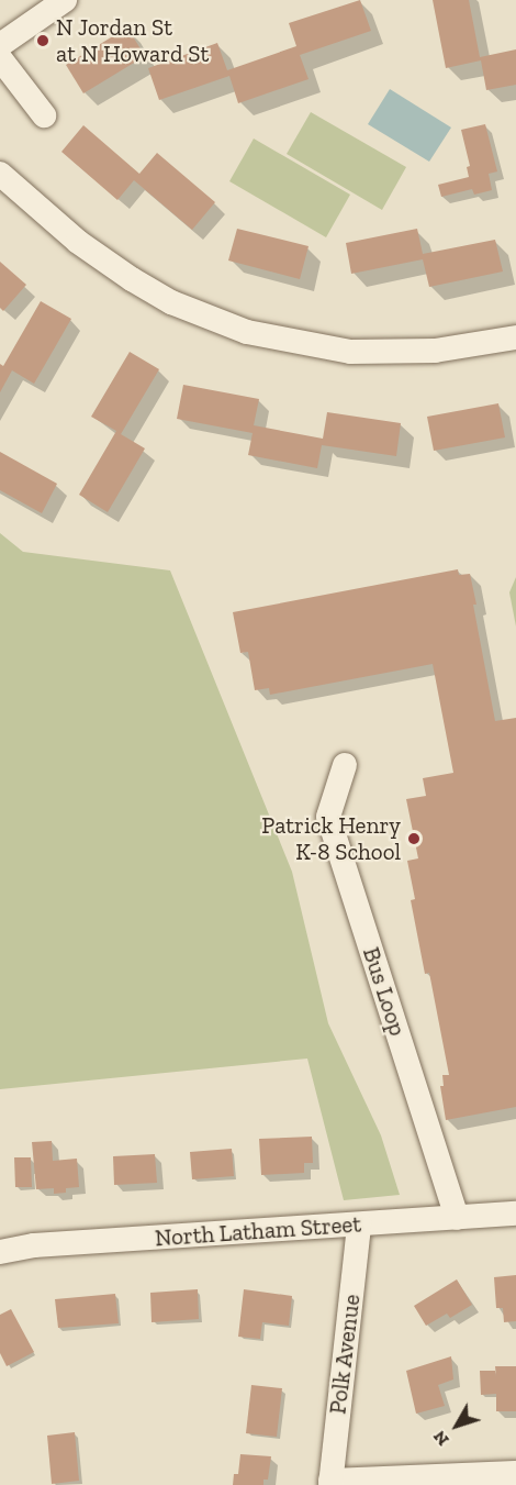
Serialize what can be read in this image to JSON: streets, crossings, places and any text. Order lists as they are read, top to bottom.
{
  "streets": {
    "street": ["Bus Loop", "North Latham Street", "Polk Avenue"]
  },
  "crossings": [
    ["Bus Loop", "North Latham Street"],
    ["North Latham Street", "Polk Avenue"]
  ],
  "places": ["N Jordan St at N Howard St", "Patrick Henry K-8 School"],
  "north": "bottom left"
}
